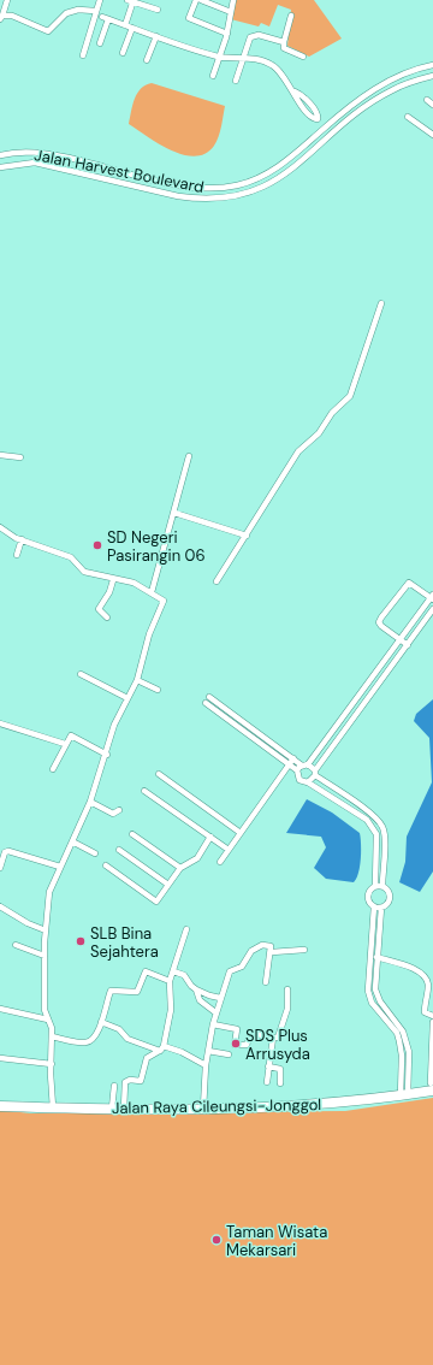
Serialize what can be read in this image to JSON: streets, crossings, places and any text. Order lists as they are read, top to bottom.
{
  "streets": {
    "main road": ["Jalan Raya Cileungsi-Jonggol"],
    "street": ["Jalan Harvest Boulevard"]
  },
  "places": [
    "SD Negeri Pasirangin 06",
    "SLB Bina Sejahtera",
    "SDS Plus Arrusyda",
    "Taman Wisata Mekarsari"
  ]
}
